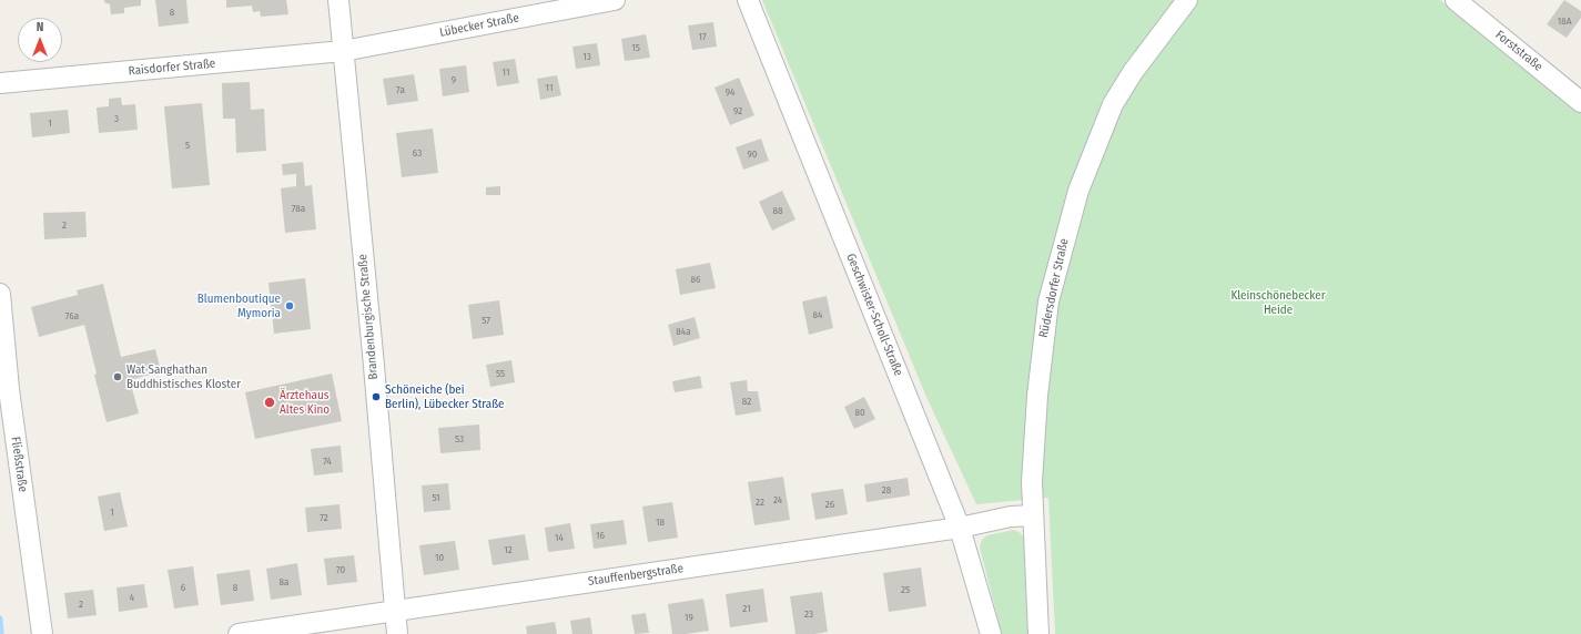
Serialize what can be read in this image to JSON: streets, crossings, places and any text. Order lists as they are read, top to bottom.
{
  "streets": {
    "street": [
      "Lübecker Straße",
      "Forststraße",
      "Raisdorfer Straße",
      "Rüdersdorfer Straße",
      "Geschwister-Scholl-Straße",
      "Brandenburgische Straße",
      "Fließstraße",
      "Stauffenbergstraße"
    ]
  },
  "crossings": [
    ["Lübecker Straße", "Raisdorfer Straße"],
    ["Lübecker Straße", "Brandenburgische Straße"],
    ["Raisdorfer Straße", "Brandenburgische Straße"],
    ["Rüdersdorfer Straße", "Stauffenbergstraße"],
    ["Geschwister-Scholl-Straße", "Stauffenbergstraße"],
    ["Brandenburgische Straße", "Stauffenbergstraße"]
  ],
  "parks": ["Kleinschönebecker Heide"],
  "places": [
    "Blumenboutique Mymoria",
    "Wat Sanghathan Buddhistisches Kloster",
    "Schöneiche (bei Berlin), Lübecker Straße",
    "Ärztehaus Altes Kino"
  ],
  "house_numbers": [
    "8",
    "18A",
    "17",
    "15",
    "13",
    "11",
    "9",
    "11",
    "7a",
    "94",
    "92",
    "3",
    "1",
    "5",
    "63",
    "90",
    "78a",
    "88",
    "2",
    "86",
    "84",
    "76a",
    "57",
    "84a",
    "55",
    "82",
    "80",
    "53",
    "74",
    "28",
    "51",
    "24",
    "22",
    "26",
    "1",
    "72",
    "18",
    "16",
    "14",
    "12",
    "10",
    "70",
    "8a",
    "6",
    "8",
    "25",
    "4",
    "2",
    "21",
    "23",
    "19"
  ],
  "north": "top"
}
